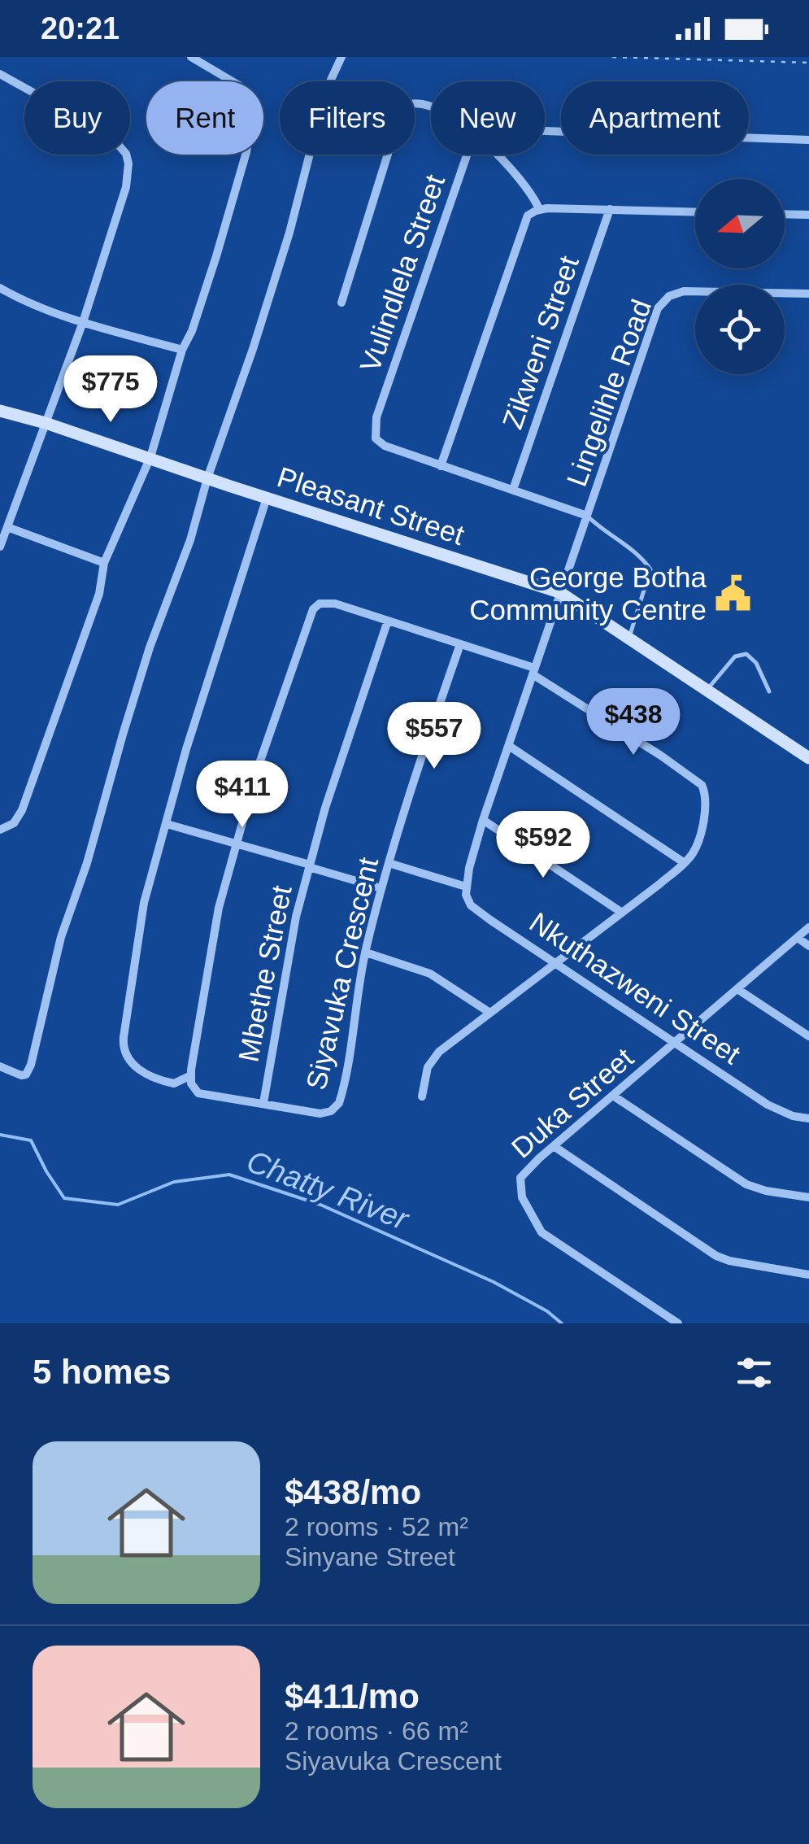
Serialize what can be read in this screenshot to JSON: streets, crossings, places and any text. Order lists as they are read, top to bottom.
{
  "streets": {
    "street": [
      "Vulindlela Street",
      "Zikweni Street",
      "Lingelihle Road",
      "Pleasant Street",
      "Mbethe Street",
      "Siyavuka Crescent",
      "Nkuthazweni Street",
      "Duka Street"
    ]
  },
  "crossings": [
    ["Vulindlela Street", "Zikweni Street"],
    ["Vulindlela Street", "Lingelihle Road"],
    ["Lingelihle Road", "Pleasant Street"],
    ["Mbethe Street", "Siyavuka Crescent"],
    ["Nkuthazweni Street", "Duka Street"]
  ],
  "water": ["Chatty River"],
  "places": {
    "public building": ["George Botha Community Centre"]
  },
  "north": "left",
  "page": {
    "status": "20:21",
    "chip": [
      "Buy",
      "Rent",
      "Filters",
      "New",
      "Apartment"
    ],
    "price": [
      "$775",
      "$438",
      "$557",
      "$411",
      "$592"
    ],
    "heading": "5 homes",
    "list": [
      {
        "name": "$438/mo",
        "note": "2 rooms · 52 m² · Sinyane Street"
      },
      {
        "name": "$411/mo",
        "note": "2 rooms · 66 m² · Siyavuka Crescent"
      }
    ]
  }
}
